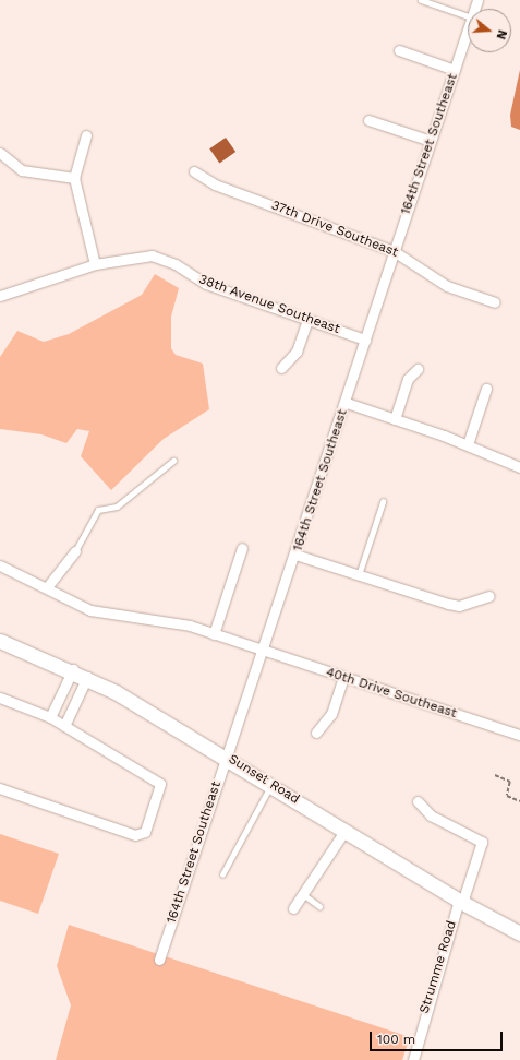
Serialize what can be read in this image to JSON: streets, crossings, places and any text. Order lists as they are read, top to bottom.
{
  "streets": {
    "street": [
      "164th Street Southeast",
      "37th Drive Southeast",
      "38th Avenue Southeast",
      "40th Drive Southeast",
      "Sunset Road",
      "Strumme Road"
    ]
  },
  "crossings": [
    ["164th Street Southeast", "37th Drive Southeast"],
    ["164th Street Southeast", "38th Avenue Southeast"],
    ["164th Street Southeast", "40th Drive Southeast"],
    ["164th Street Southeast", "Sunset Road"],
    ["Sunset Road", "Strumme Road"]
  ],
  "scale_bar": "100 m",
  "north": "right"
}
